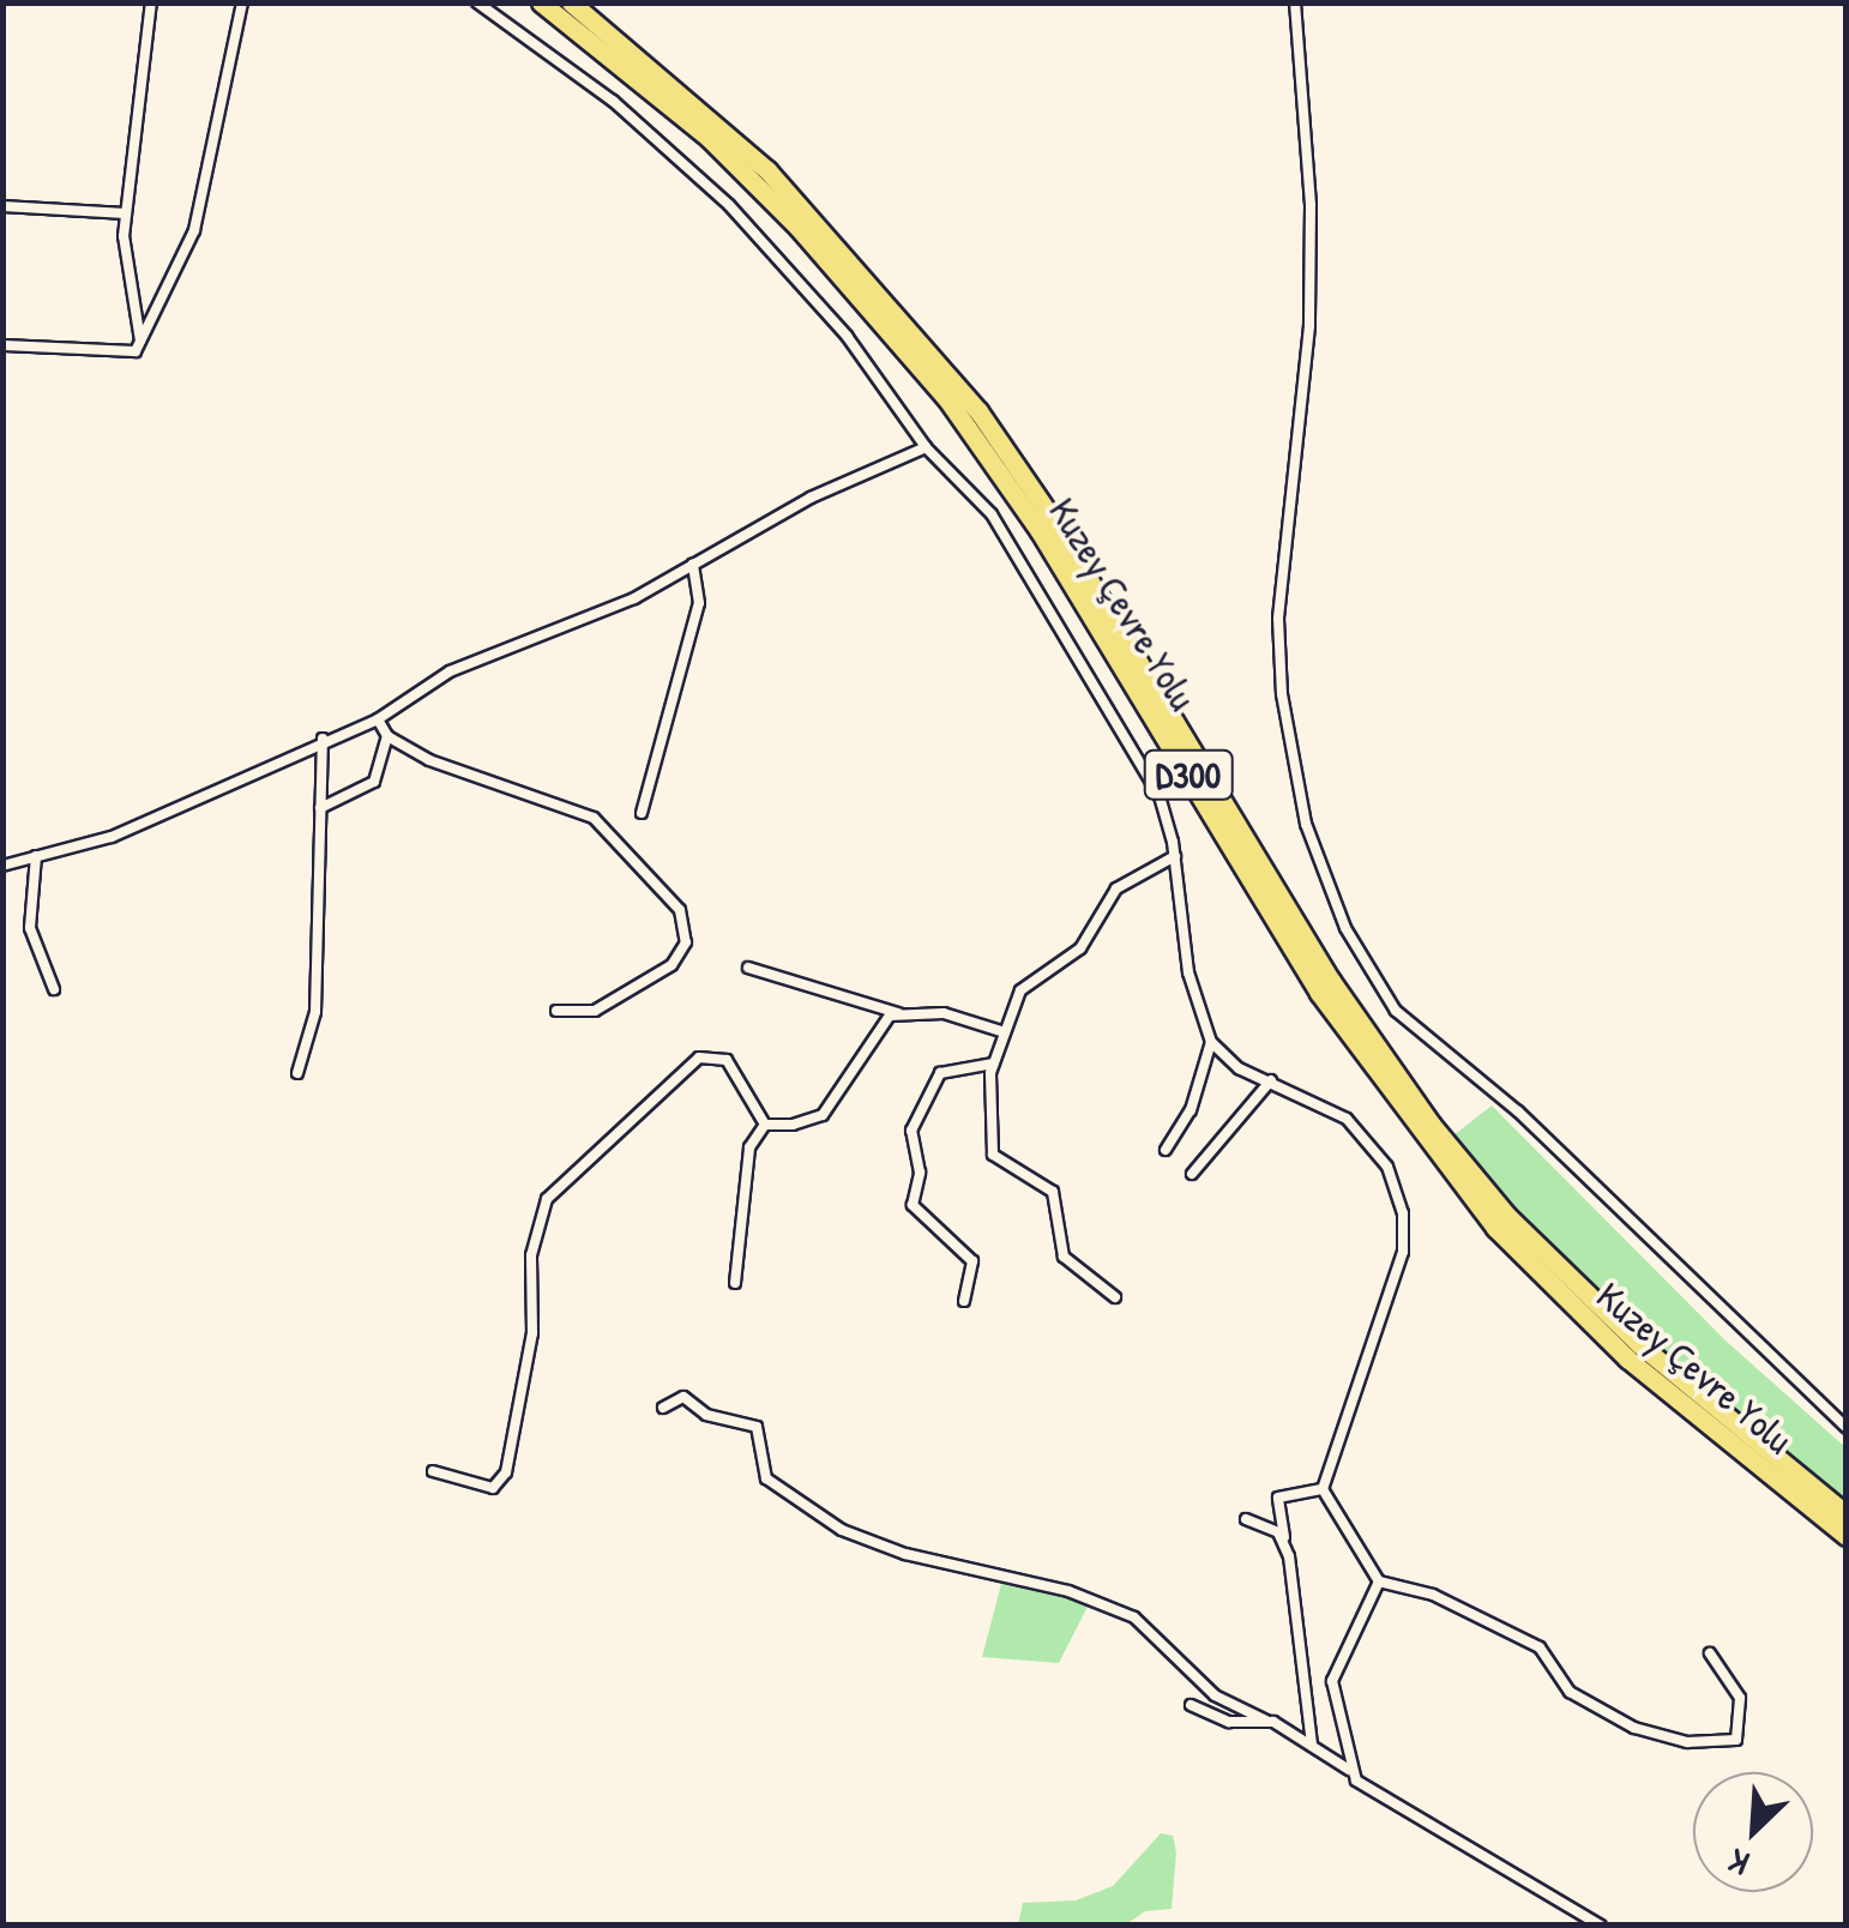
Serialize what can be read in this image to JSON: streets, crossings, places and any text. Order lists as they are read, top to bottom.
{
  "streets": {
    "highway": ["Kuzey Çevre Yolu", "D300"]
  },
  "north": "bottom left"
}
